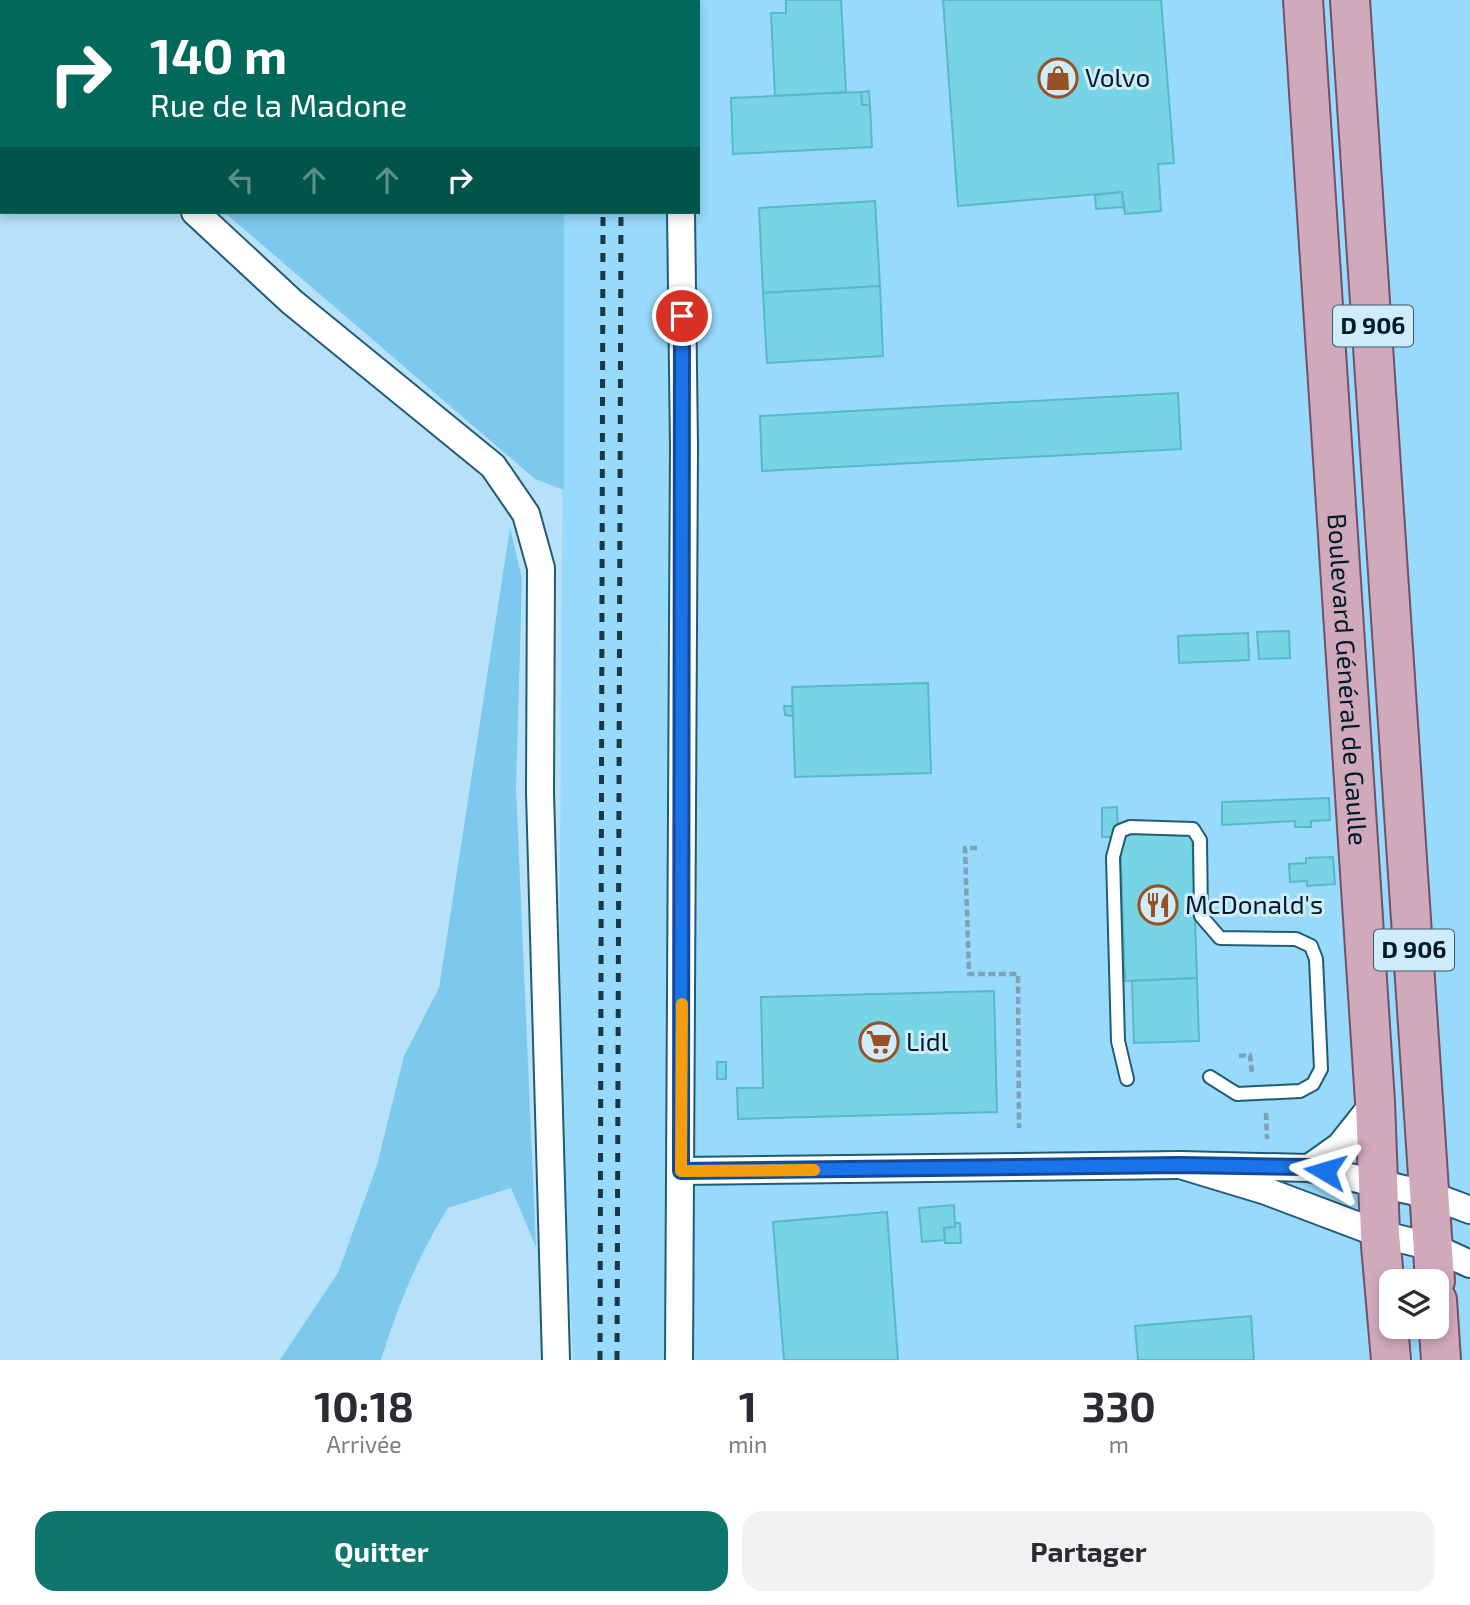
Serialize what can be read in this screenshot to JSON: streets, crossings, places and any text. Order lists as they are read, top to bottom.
{
  "streets": {
    "main road": ["D 906", "Boulevard Général de Gaulle"]
  },
  "places": {
    "shop": ["Volvo"],
    "restaurant": ["McDonald's"],
    "supermarket": ["Lidl"]
  },
  "page": {
    "turn": ["140 m", "Rue de la Madone"],
    "eta": [
      "10:18",
      "Arrivée",
      "1",
      "min",
      "330",
      "m"
    ],
    "buttons": ["Quitter", "Partager"]
  }
}
